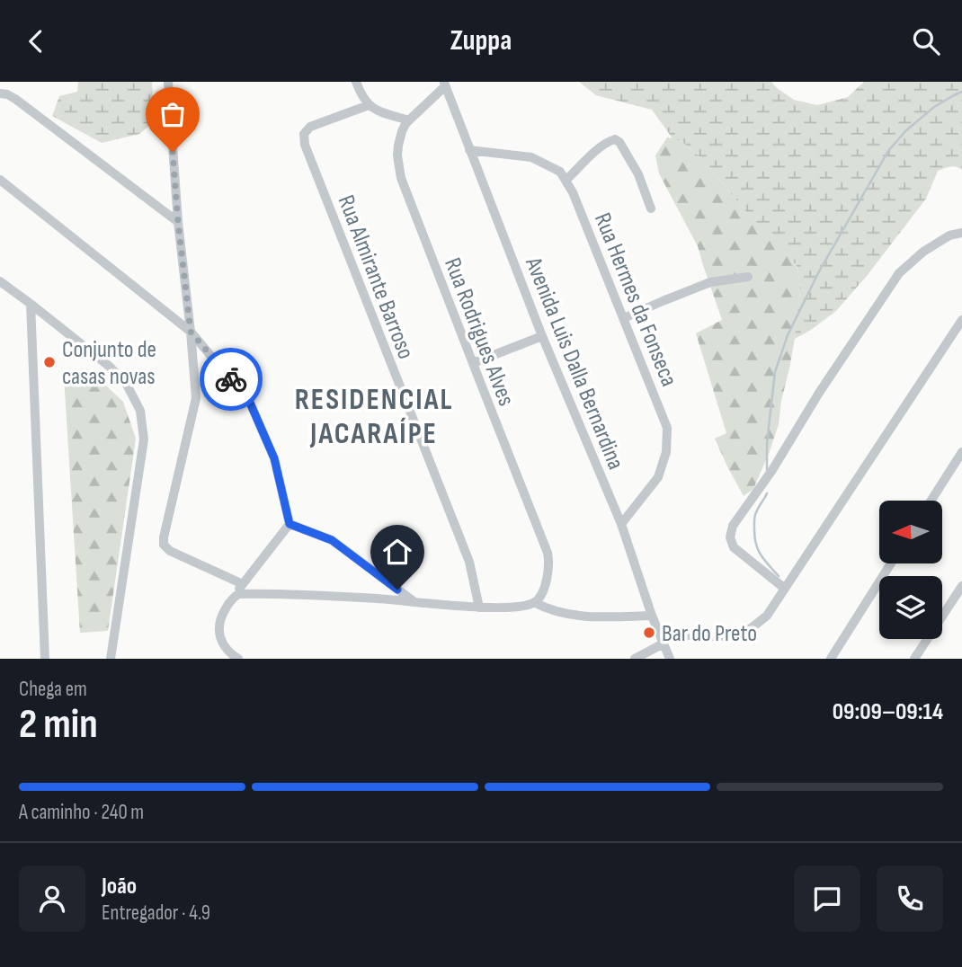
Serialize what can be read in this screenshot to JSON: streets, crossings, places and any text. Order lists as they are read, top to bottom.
{
  "streets": {
    "street": [
      "Rua Almirante Barroso",
      "Rua Hermes da Fonseca",
      "Rua Rodrigues Alves",
      "Avenida Luis Dalla Bernardina"
    ]
  },
  "crossings": [
    ["Rua Hermes da Fonseca", "Avenida Luis Dalla Bernardina"],
    ["Rua Rodrigues Alves", "Avenida Luis Dalla Bernardina"]
  ],
  "districts": ["RESIDENCIAL JACARAÍPE"],
  "places": ["Conjunto de casas novas", "Bar do Preto"],
  "north": "left",
  "page": {
    "header": "Zuppa",
    "heading": ["2 min", "Chega em", "09:09–09:14"],
    "panel": ["João", "Entregador · 4.9"],
    "bar": "A caminho · 240 m"
  }
}
